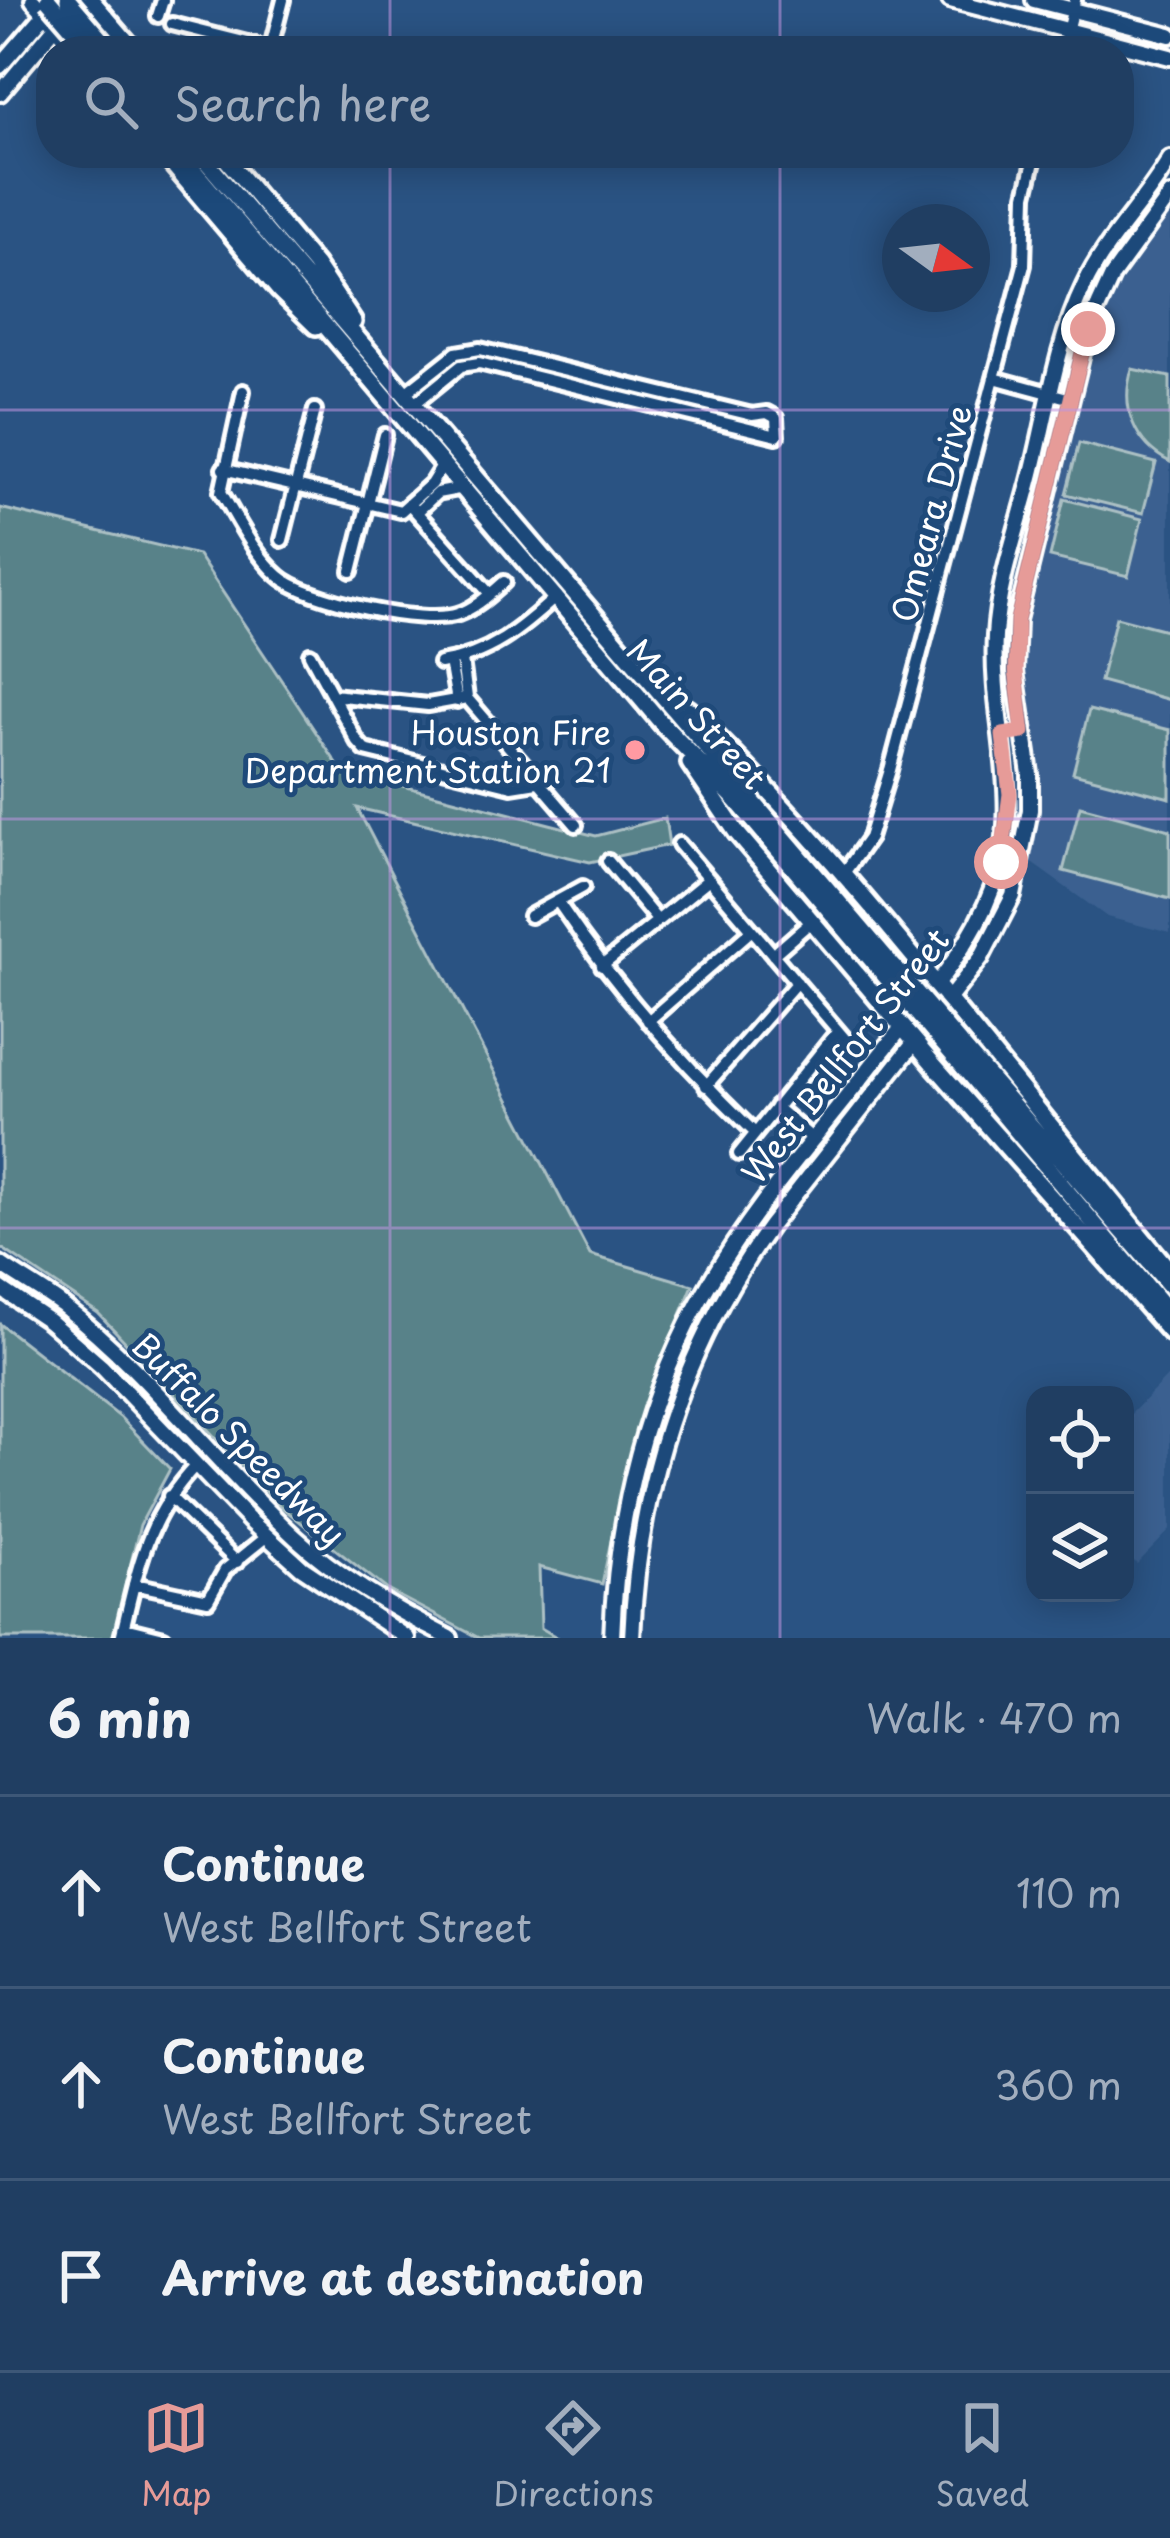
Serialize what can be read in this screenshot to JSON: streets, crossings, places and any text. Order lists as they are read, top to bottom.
{
  "streets": {
    "highway": ["Main Street"],
    "main road": ["West Bellfort Street", "Buffalo Speedway"],
    "street": ["Omeara Drive"]
  },
  "places": ["Houston Fire Department Station 21"],
  "north": "right",
  "page": {
    "search": "Search here",
    "heading": ["6 min", "Walk · 470 m"],
    "list": [
      ["Continue", "West Bellfort Street", "110 m"],
      ["Continue", "West Bellfort Street", "360 m"],
      "Arrive at destination"
    ],
    "nav": ["Map", "Directions", "Saved"]
  }
}
